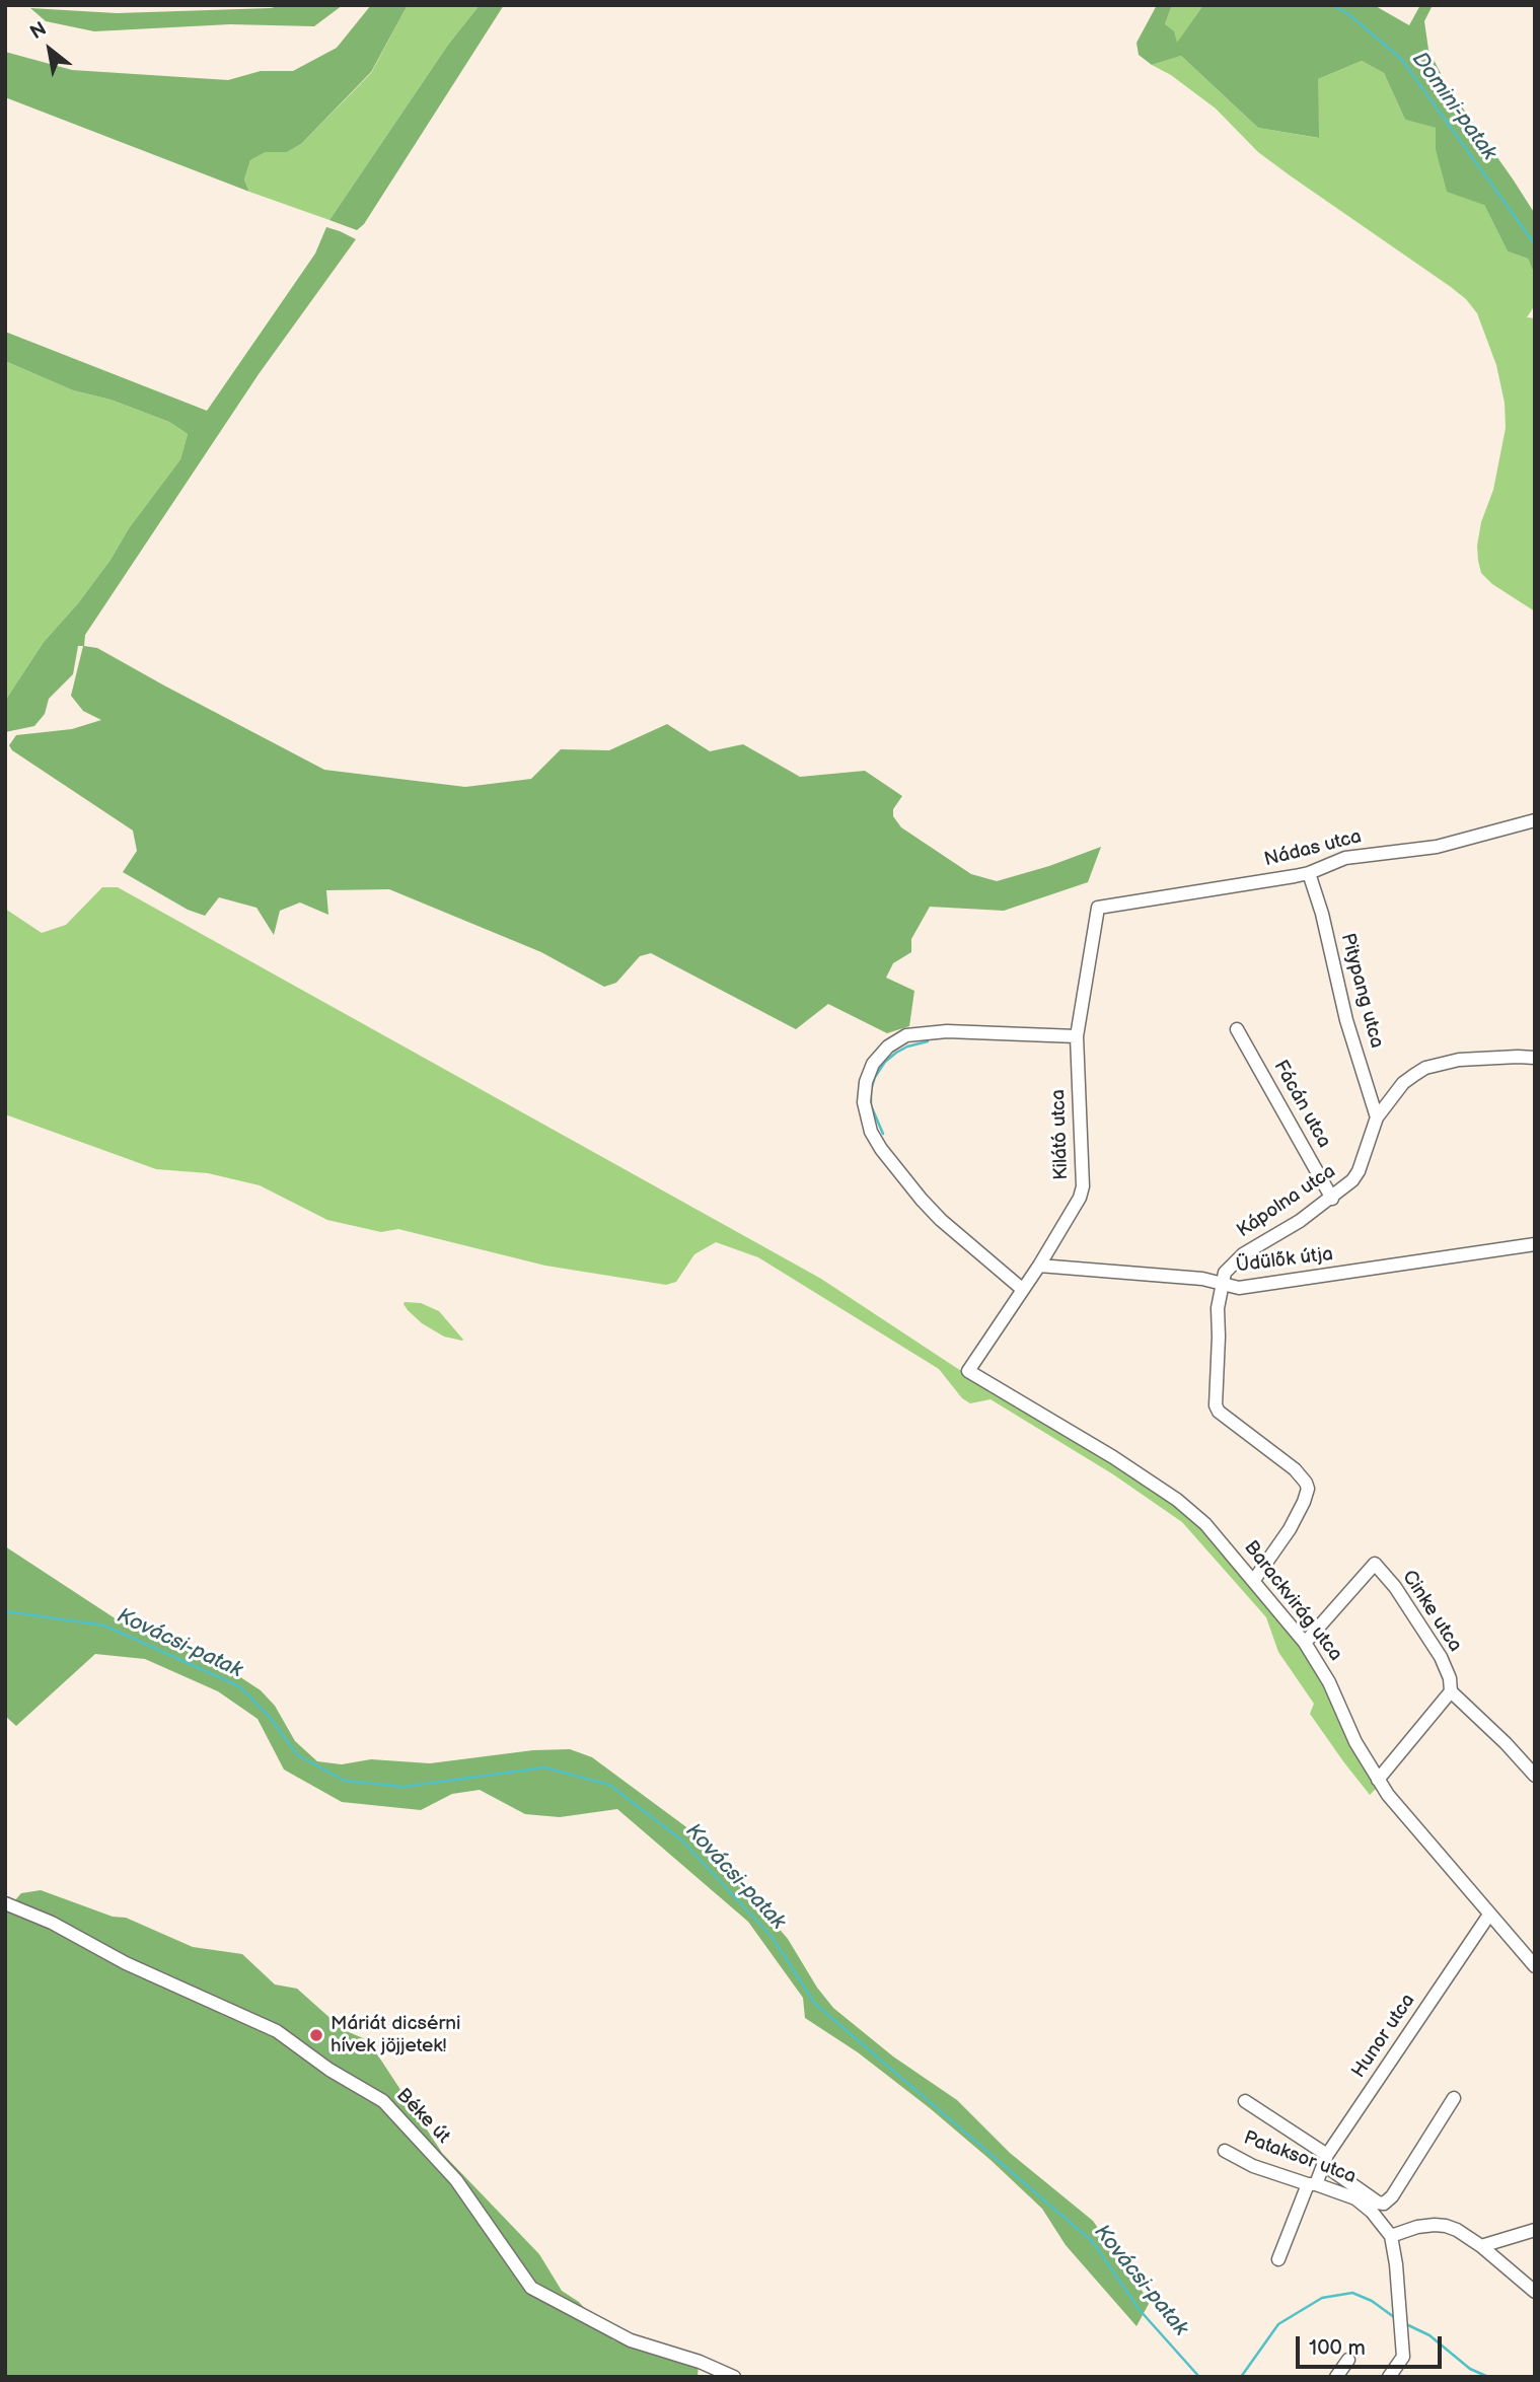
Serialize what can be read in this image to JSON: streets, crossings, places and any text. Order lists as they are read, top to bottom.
{
  "streets": {
    "street": [
      "Nádas utca",
      "Pitypang utca",
      "Fácán utca",
      "Kilátó utca",
      "Kápolna utca",
      "Üdülők útja",
      "Barackvirág utca",
      "Cinke utca",
      "Hunor utca",
      "Béke út",
      "Pataksor utca"
    ]
  },
  "crossings": [
    ["Nádas utca", "Pitypang utca"],
    ["Nádas utca", "Kilátó utca"],
    ["Pitypang utca", "Kápolna utca"],
    ["Fácán utca", "Kápolna utca"],
    ["Kilátó utca", "Üdülők útja"],
    ["Kilátó utca", "Barackvirág utca"],
    ["Kápolna utca", "Üdülők útja"],
    ["Barackvirág utca", "Cinke utca"],
    ["Barackvirág utca", "Hunor utca"],
    ["Hunor utca", "Pataksor utca"]
  ],
  "water": ["Domini-patak", "Kovácsi-patak"],
  "places": ["Máriát dicsérni hívek jöjjetek!"],
  "scale_bar": "100 m",
  "north": "top left"
}
